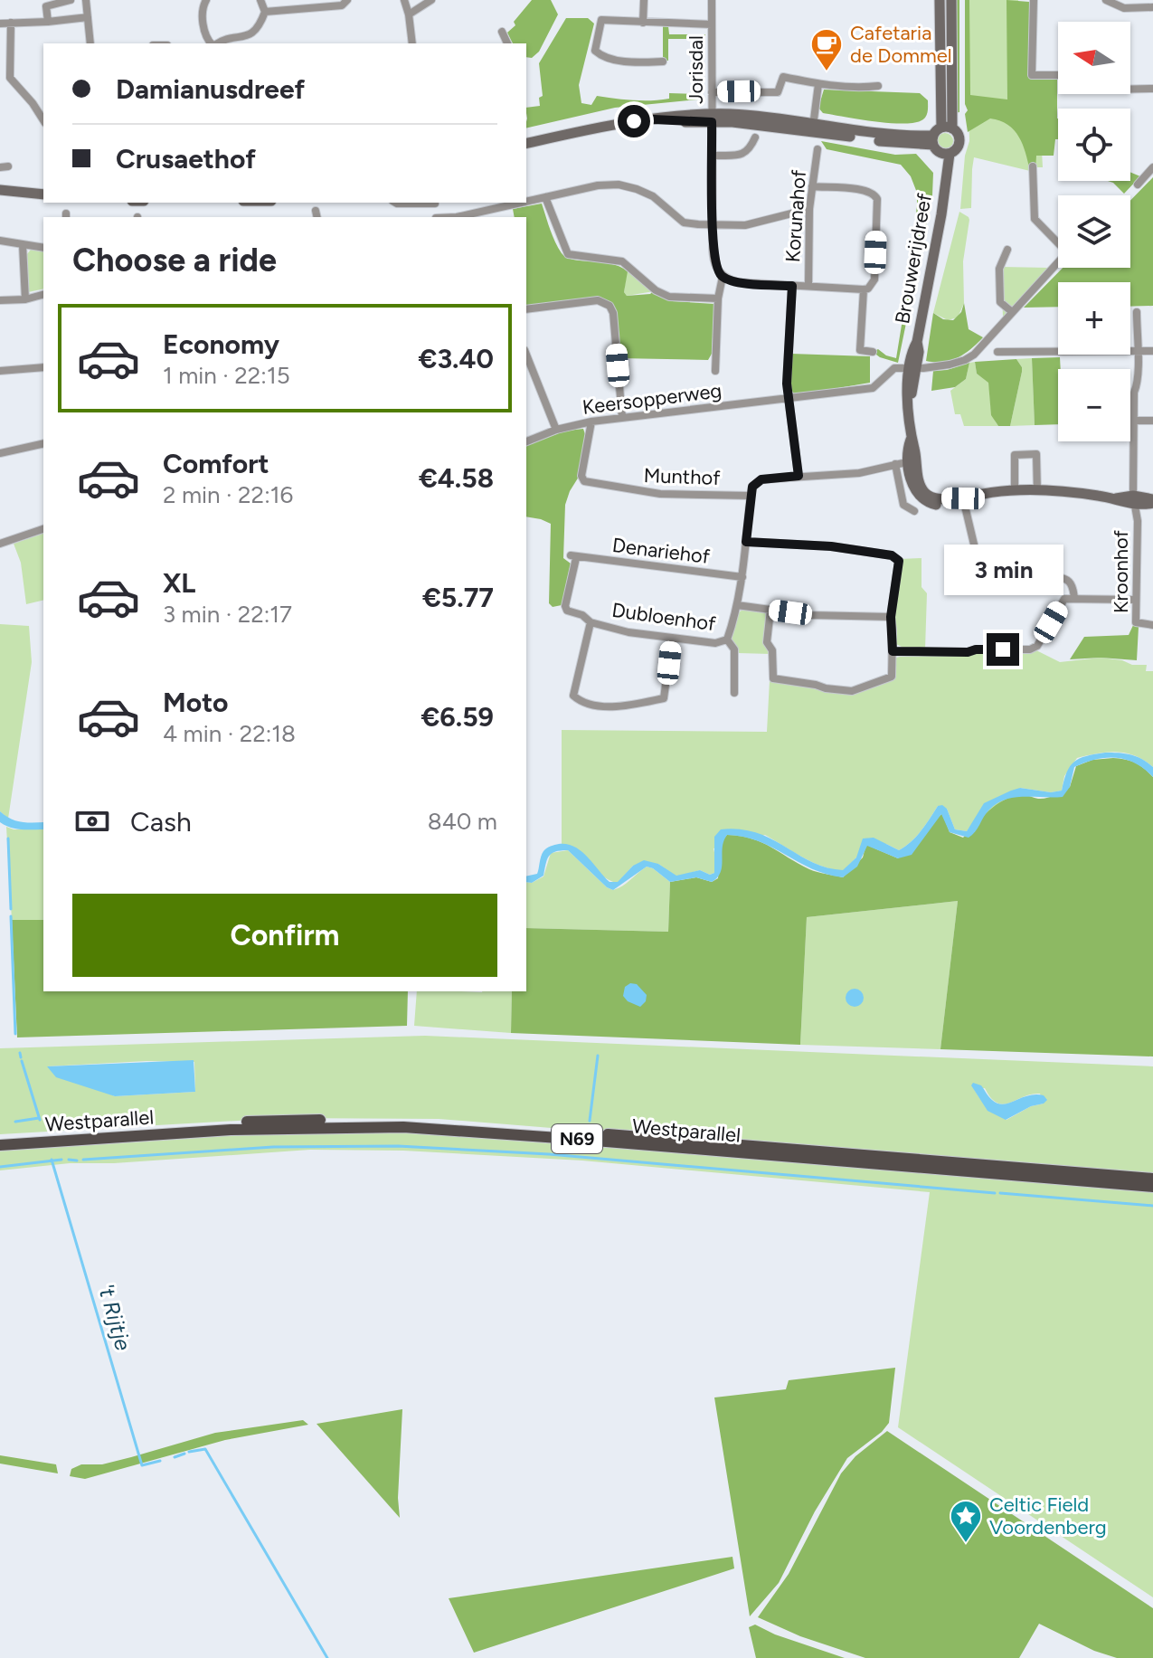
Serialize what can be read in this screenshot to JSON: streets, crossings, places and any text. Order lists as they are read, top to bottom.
{
  "streets": {
    "main road": ["Westparallel", "N69"],
    "street": [
      "Jorisdal",
      "Korunahof",
      "Brouwerijdreef",
      "Keersopperweg",
      "Munthof",
      "Denariehof",
      "Kroonhof",
      "Dubloenhof"
    ]
  },
  "crossings": [
    ["Brouwerijdreef", "Keersopperweg"],
    ["Brouwerijdreef", "Kroonhof"],
    ["Denariehof", "Dubloenhof"]
  ],
  "water": ["'t Rijtje"],
  "places": {
    "cafe": ["Cafetaria de Dommel"],
    "place": ["Celtic Field Voordenberg"]
  },
  "north": "left",
  "page": {
    "map_buttons": ["+", "−"],
    "banner": ["Damianusdreef", "Crusaethof"],
    "heading": "Choose a ride",
    "list": [
      {
        "name": "Economy",
        "note": "1 min · 22:15",
        "value": "€3.40"
      },
      {
        "name": "Comfort",
        "note": "2 min · 22:16",
        "value": "€4.58"
      },
      {
        "name": "XL",
        "note": "3 min · 22:17",
        "value": "€5.77"
      },
      {
        "name": "Moto",
        "note": "4 min · 22:18",
        "value": "€6.59"
      }
    ],
    "bubble": "3 min",
    "pay": ["Cash", "840 m"],
    "buttons": "Confirm"
  }
}
